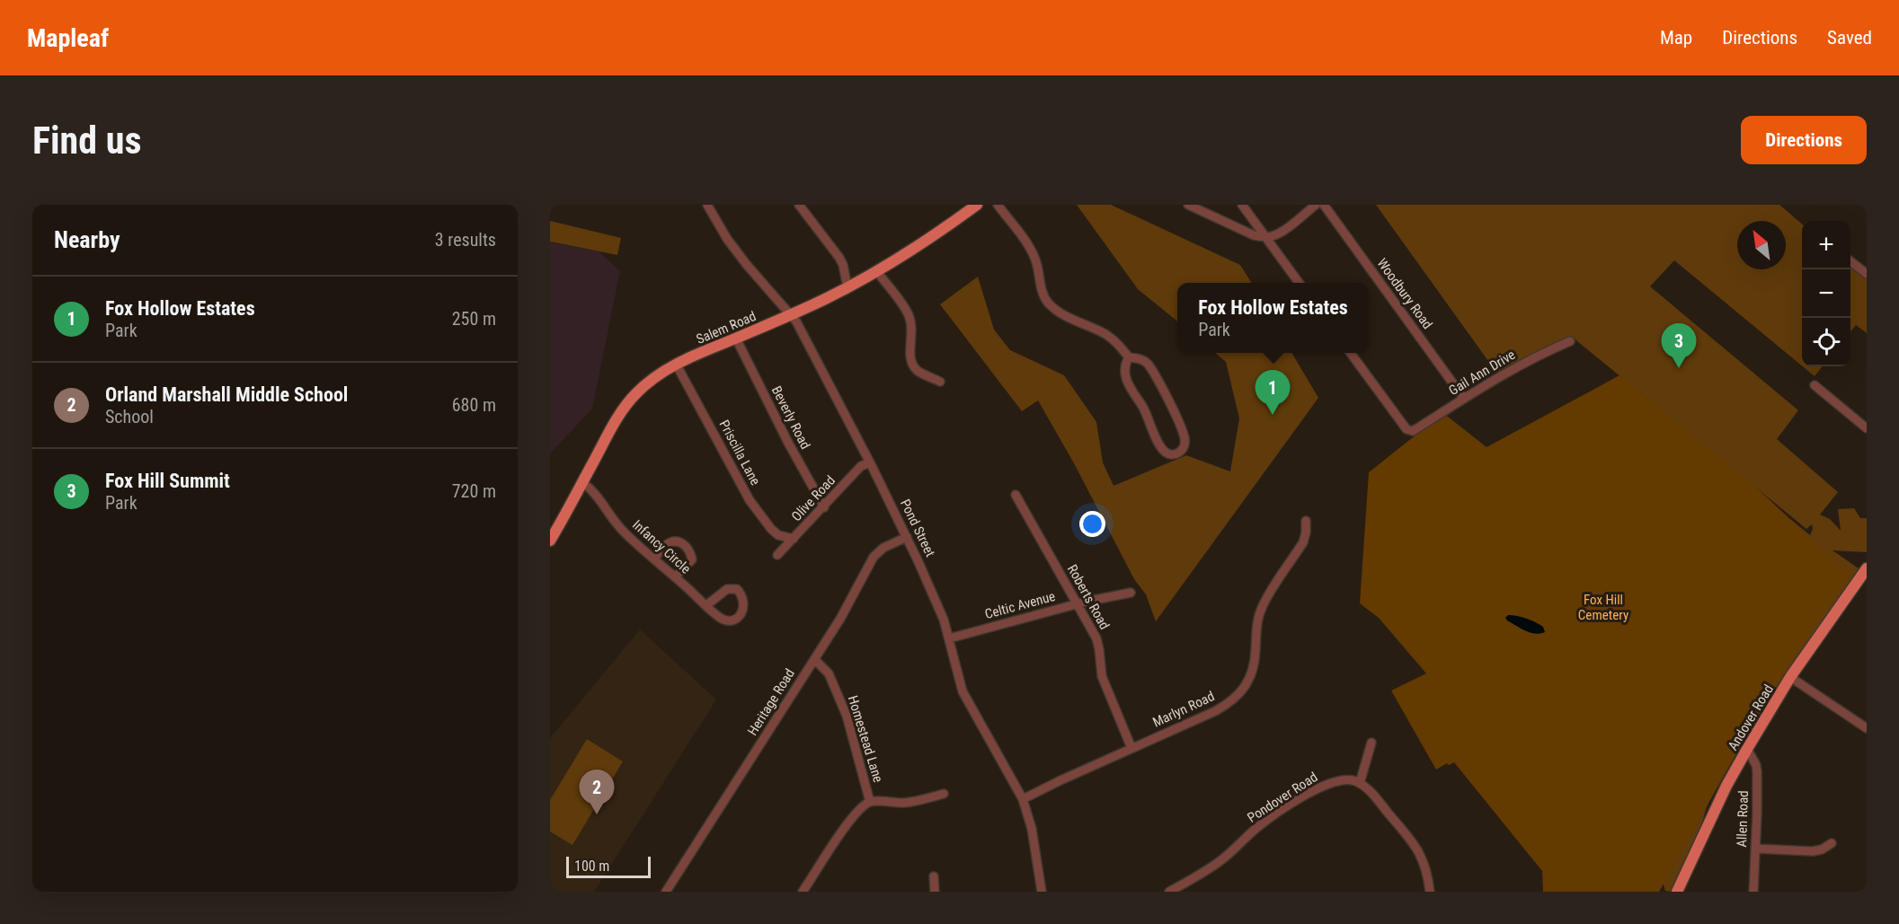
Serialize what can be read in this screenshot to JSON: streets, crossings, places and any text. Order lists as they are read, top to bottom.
{
  "streets": {
    "main road": ["Salem Road", "Andover Road"],
    "street": [
      "Woodbury Road",
      "Gail Ann Drive",
      "Beverly Road",
      "Priscilla Lane",
      "Olive Road",
      "Pond Street",
      "Infancy Circle",
      "Roberts Road",
      "Celtic Avenue",
      "Heritage Road",
      "Marlyn Road",
      "Homestead Lane",
      "Pondover Road",
      "Allen Road"
    ]
  },
  "crossings": [
    ["Woodbury Road", "Gail Ann Drive"],
    ["Salem Road", "Beverly Road"],
    ["Salem Road", "Priscilla Lane"],
    ["Salem Road", "Pond Street"],
    ["Salem Road", "Infancy Circle"],
    ["Beverly Road", "Olive Road"],
    ["Priscilla Lane", "Olive Road"],
    ["Olive Road", "Pond Street"],
    ["Pond Street", "Celtic Avenue"],
    ["Pond Street", "Heritage Road"],
    ["Pond Street", "Marlyn Road"],
    ["Roberts Road", "Celtic Avenue"],
    ["Roberts Road", "Marlyn Road"],
    ["Heritage Road", "Homestead Lane"],
    ["Andover Road", "Allen Road"]
  ],
  "parks": ["Fox Hill Cemetery"],
  "scale_bar": "100 m",
  "north": "top left",
  "page": {
    "header": "Mapleaf",
    "nav": ["Map", "Directions", "Saved"],
    "buttons": "Directions",
    "title": "Find us",
    "heading": ["Nearby", "3 results"],
    "map_buttons": ["+", "−"],
    "list": [
      {
        "mark": "1",
        "name": "Fox Hollow Estates",
        "note": "Park",
        "value": "250 m"
      },
      {
        "mark": "2",
        "name": "Orland Marshall Middle School",
        "note": "School",
        "value": "680 m"
      },
      {
        "mark": "3",
        "name": "Fox Hill Summit",
        "note": "Park",
        "value": "720 m"
      }
    ],
    "popup": ["Fox Hollow Estates", "Park"],
    "pins": ["3", "1", "2"],
    "scale": "100 m"
  }
}
